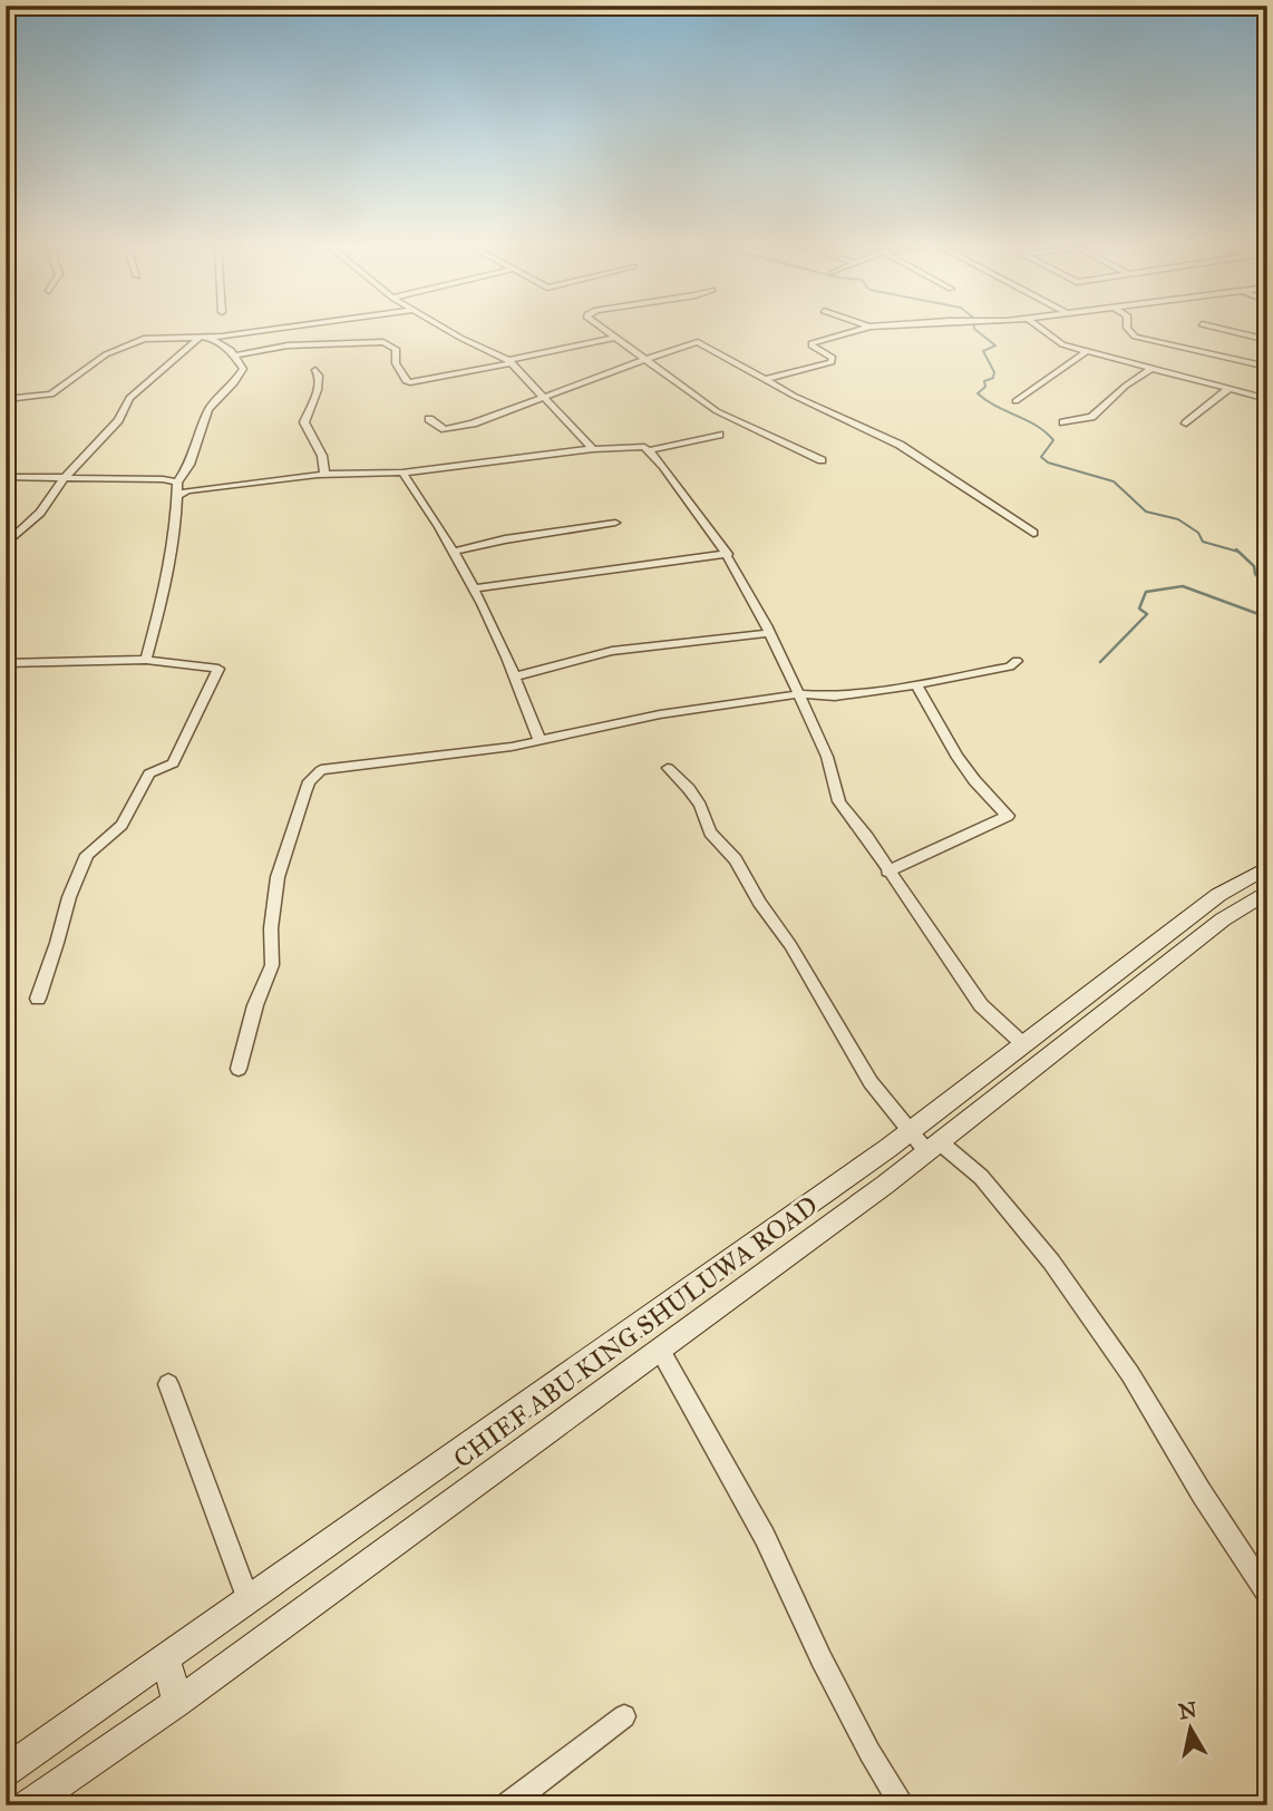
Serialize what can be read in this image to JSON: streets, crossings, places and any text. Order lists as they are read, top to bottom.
{
  "streets": {
    "street": ["CHIEF ABU KING SHULUWA ROAD"]
  },
  "north": "top"
}
